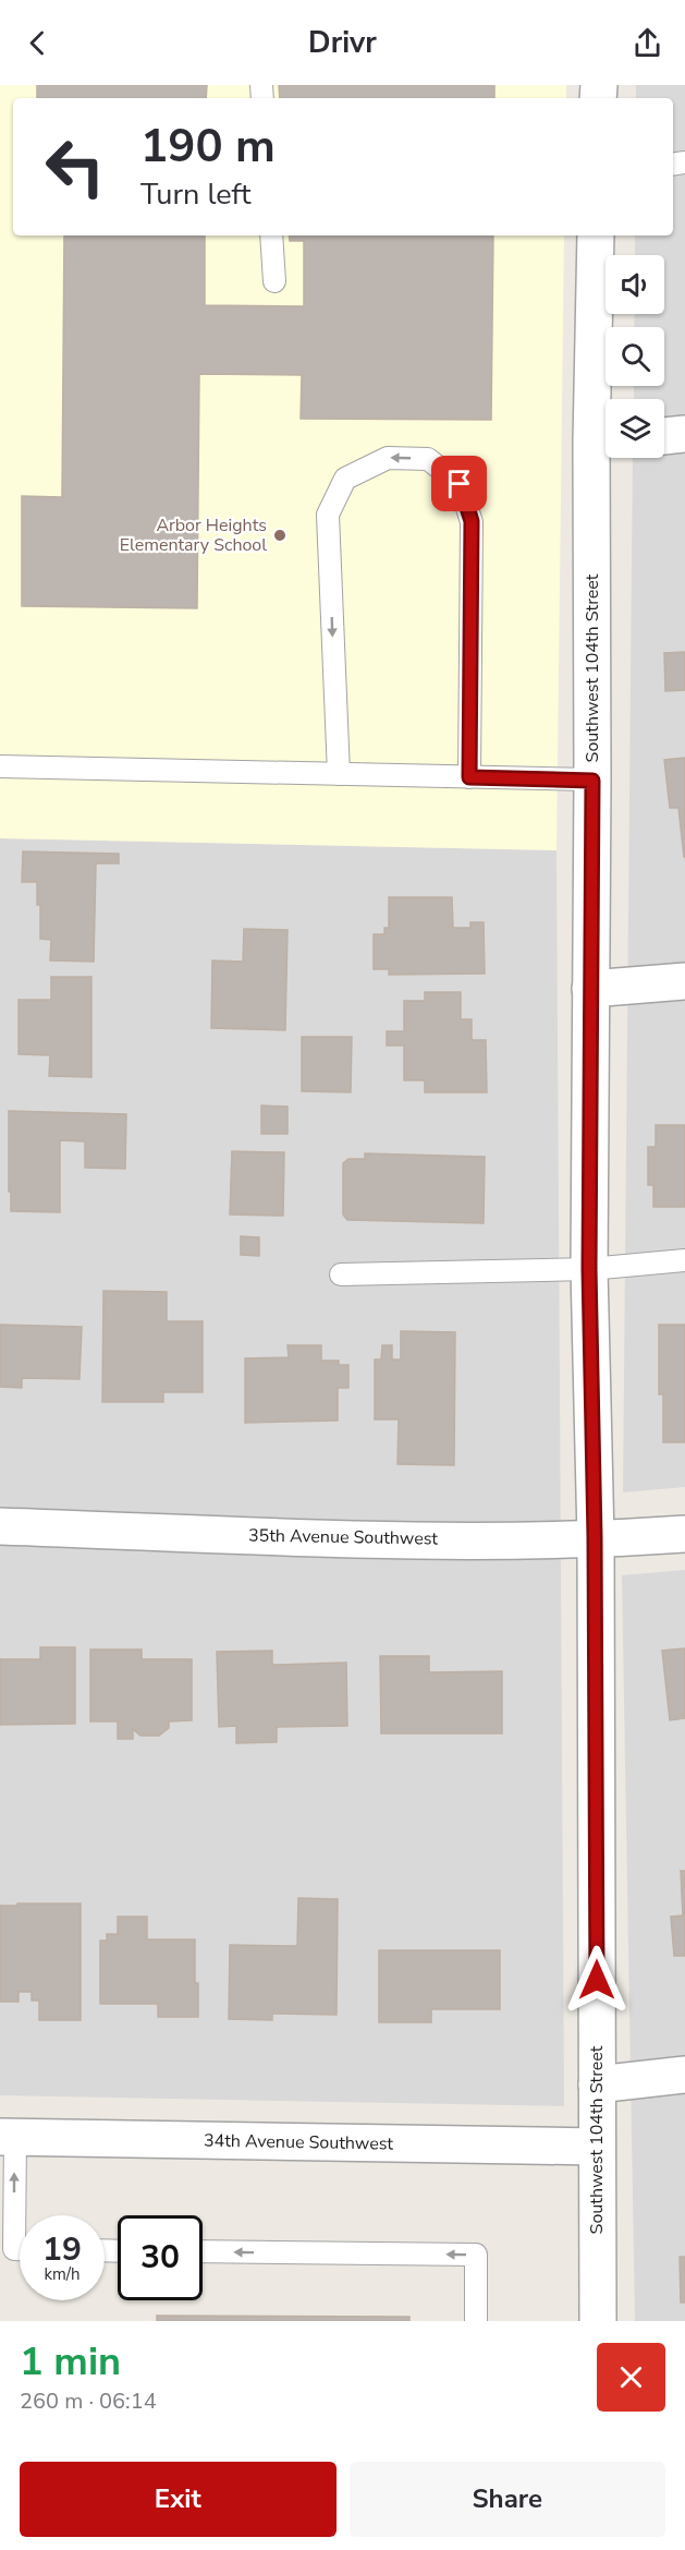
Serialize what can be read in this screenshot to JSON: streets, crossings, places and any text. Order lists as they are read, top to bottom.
{
  "streets": {
    "street": ["Southwest 104th Street", "35th Avenue Southwest", "34th Avenue Southwest"]
  },
  "crossings": [
    ["Southwest 104th Street", "35th Avenue Southwest"],
    ["Southwest 104th Street", "34th Avenue Southwest"]
  ],
  "places": ["Arbor Heights Elementary School"],
  "page": {
    "header": "Drivr",
    "turn": ["190 m", "Turn left"],
    "speed": "19 km/h",
    "limit": "30",
    "heading": ["1 min", "260 m · 06:14"],
    "buttons": ["Exit", "Share"]
  }
}
